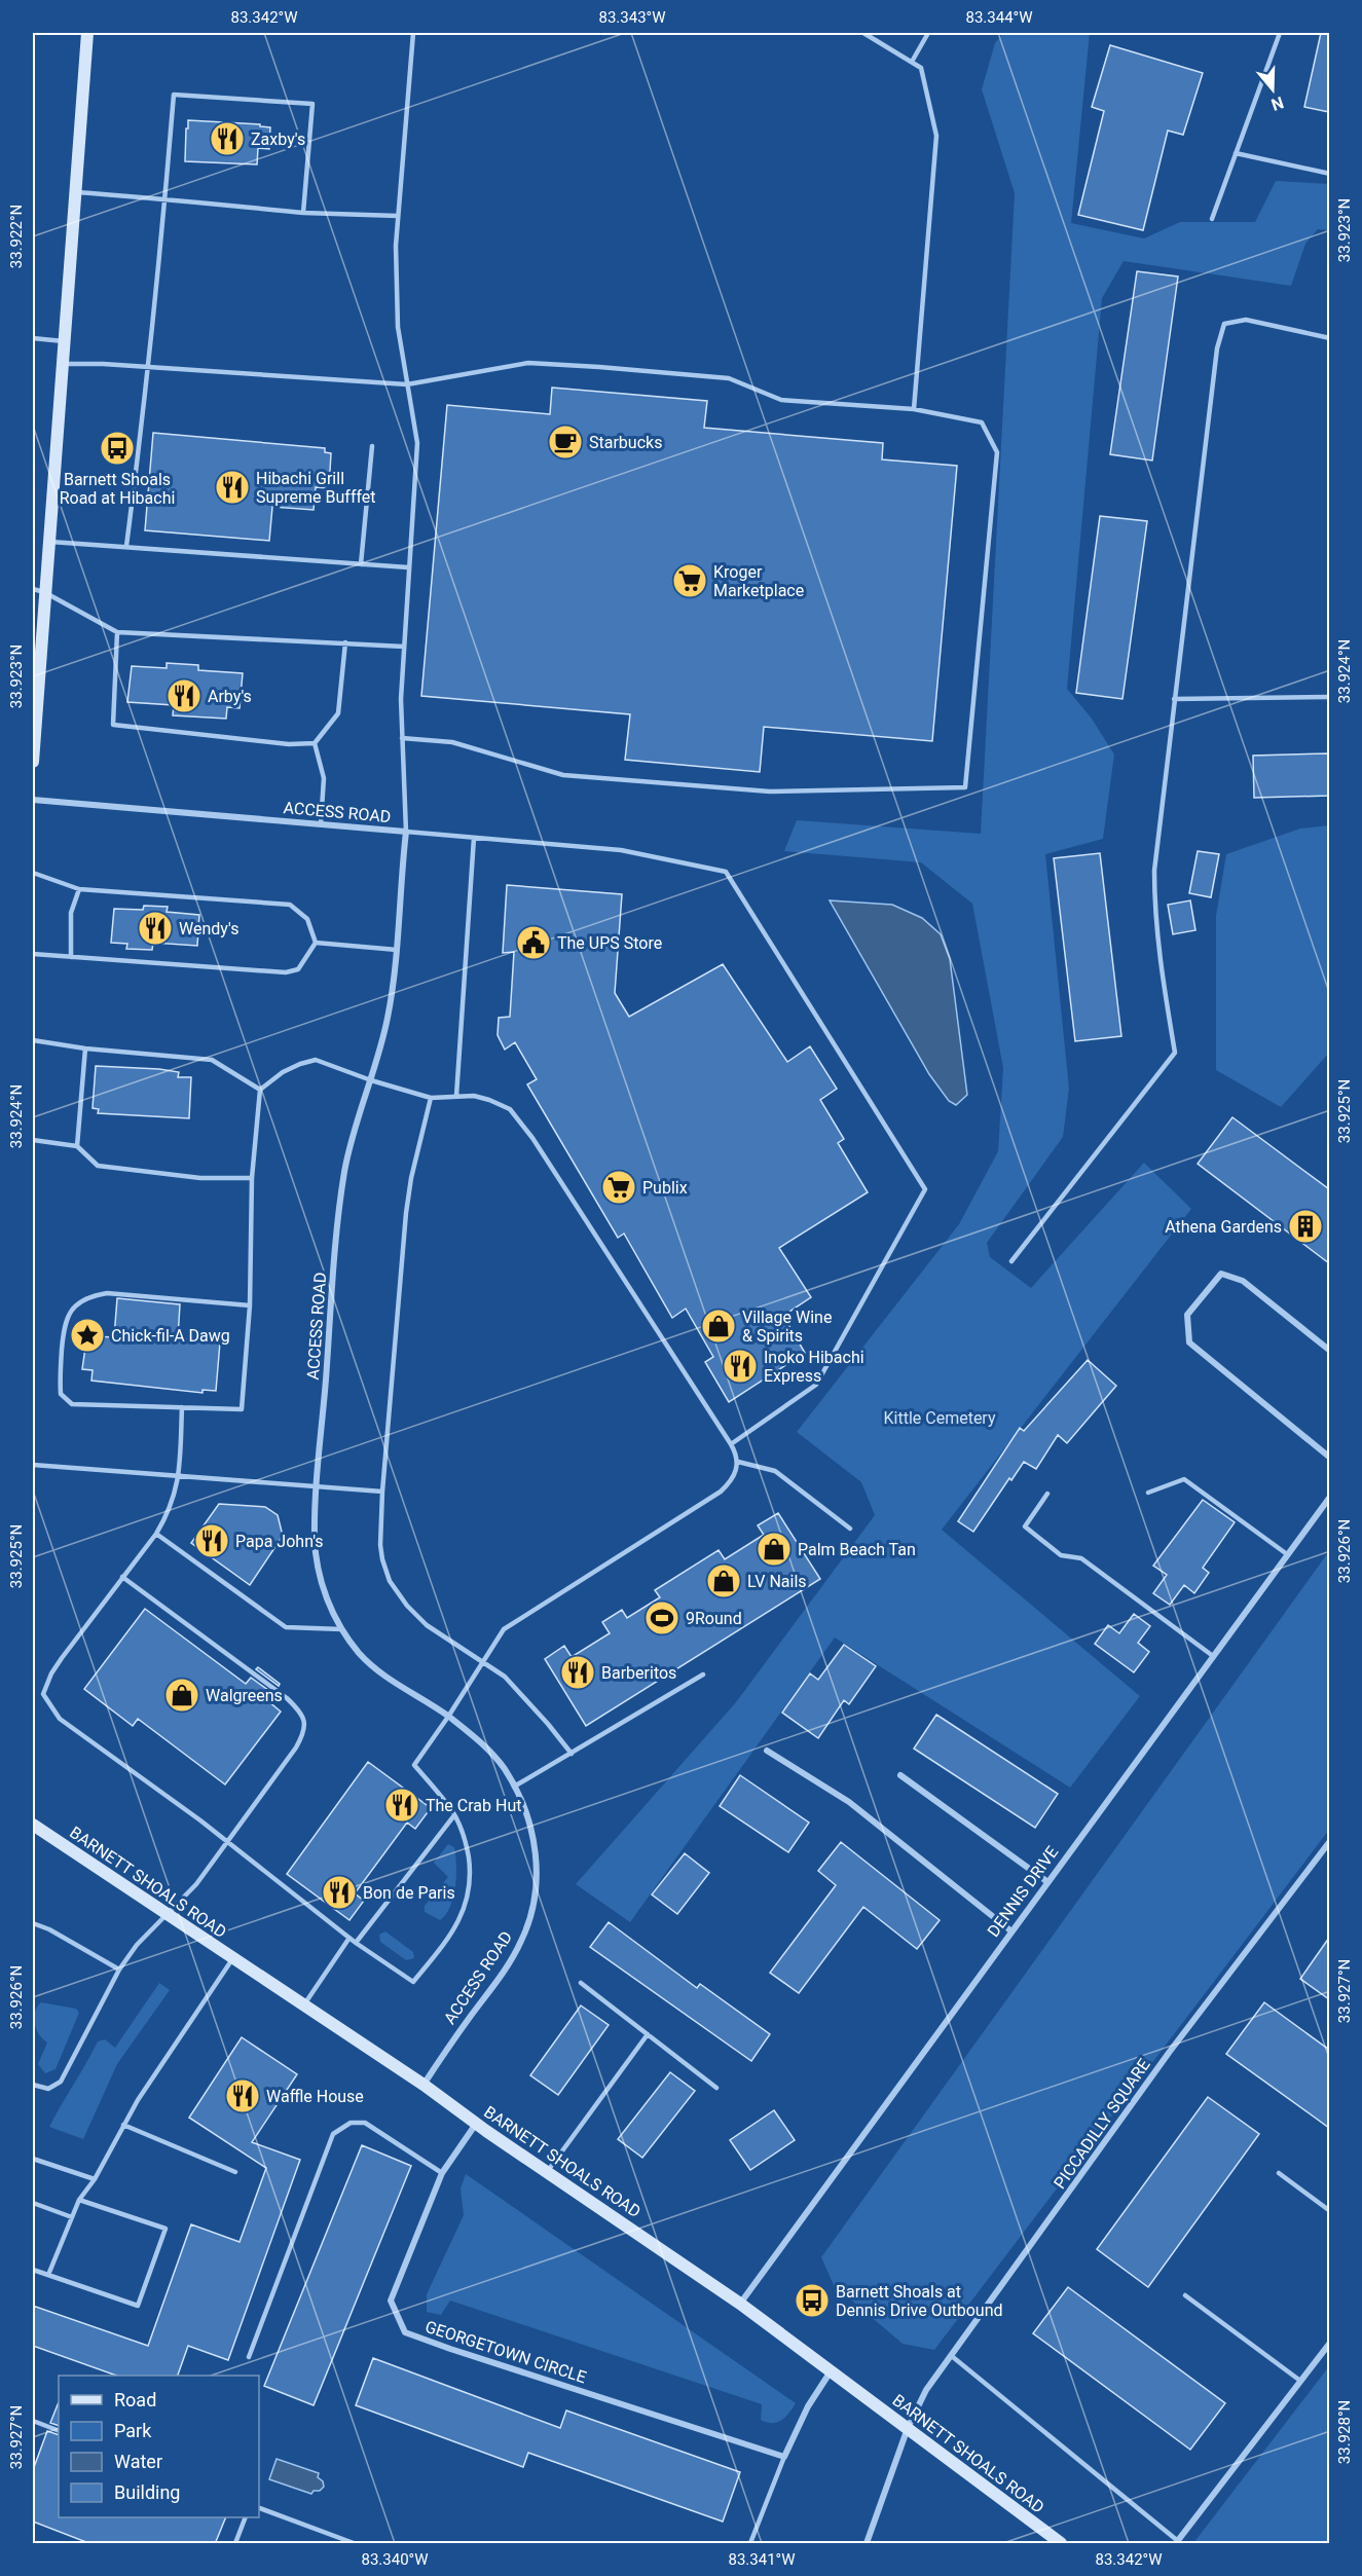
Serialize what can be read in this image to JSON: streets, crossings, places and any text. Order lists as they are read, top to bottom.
{
  "streets": {
    "main road": ["BARNETT SHOALS ROAD"],
    "street": [
      "ACCESS ROAD",
      "DENNIS DRIVE",
      "PICCADILLY SQUARE",
      "GEORGETOWN CIRCLE"
    ]
  },
  "crossings": [
    ["ACCESS ROAD", "BARNETT SHOALS ROAD"],
    ["BARNETT SHOALS ROAD", "DENNIS DRIVE"],
    ["BARNETT SHOALS ROAD", "PICCADILLY SQUARE"],
    ["BARNETT SHOALS ROAD", "GEORGETOWN CIRCLE"]
  ],
  "parks": ["Kittle Cemetery"],
  "places": {
    "restaurant": [
      "Zaxby's",
      "Hibachi Grill Supreme Bufffet",
      "Arby's",
      "Wendy's",
      "Inoko Hibachi Express",
      "Papa John's",
      "Barberitos",
      "The Crab Hut",
      "Bon de Paris",
      "Waffle House"
    ],
    "cafe": ["Starbucks"],
    "bus stop": ["Barnett Shoals Road at Hibachi", "Barnett Shoals at Dennis Drive Outbound"],
    "supermarket": ["Kroger Marketplace", "Publix"],
    "public building": ["The UPS Store"],
    "building": ["Athena Gardens"],
    "shop": [
      "Village Wine & Spirits",
      "Palm Beach Tan",
      "LV Nails",
      "Walgreens"
    ],
    "place": ["Chick-fil-A Dawg"],
    "sports": ["9Round"]
  },
  "legend": [
    "Road",
    "Park",
    "Water",
    "Building"
  ],
  "north": "bottom",
  "coordinates": [
    "83.342°W",
    "83.343°W",
    "83.344°W",
    "33.923°N",
    "33.922°N",
    "33.924°N",
    "33.925°N",
    "33.926°N",
    "33.927°N",
    "33.928°N",
    "83.340°W",
    "83.341°W"
  ]
}
